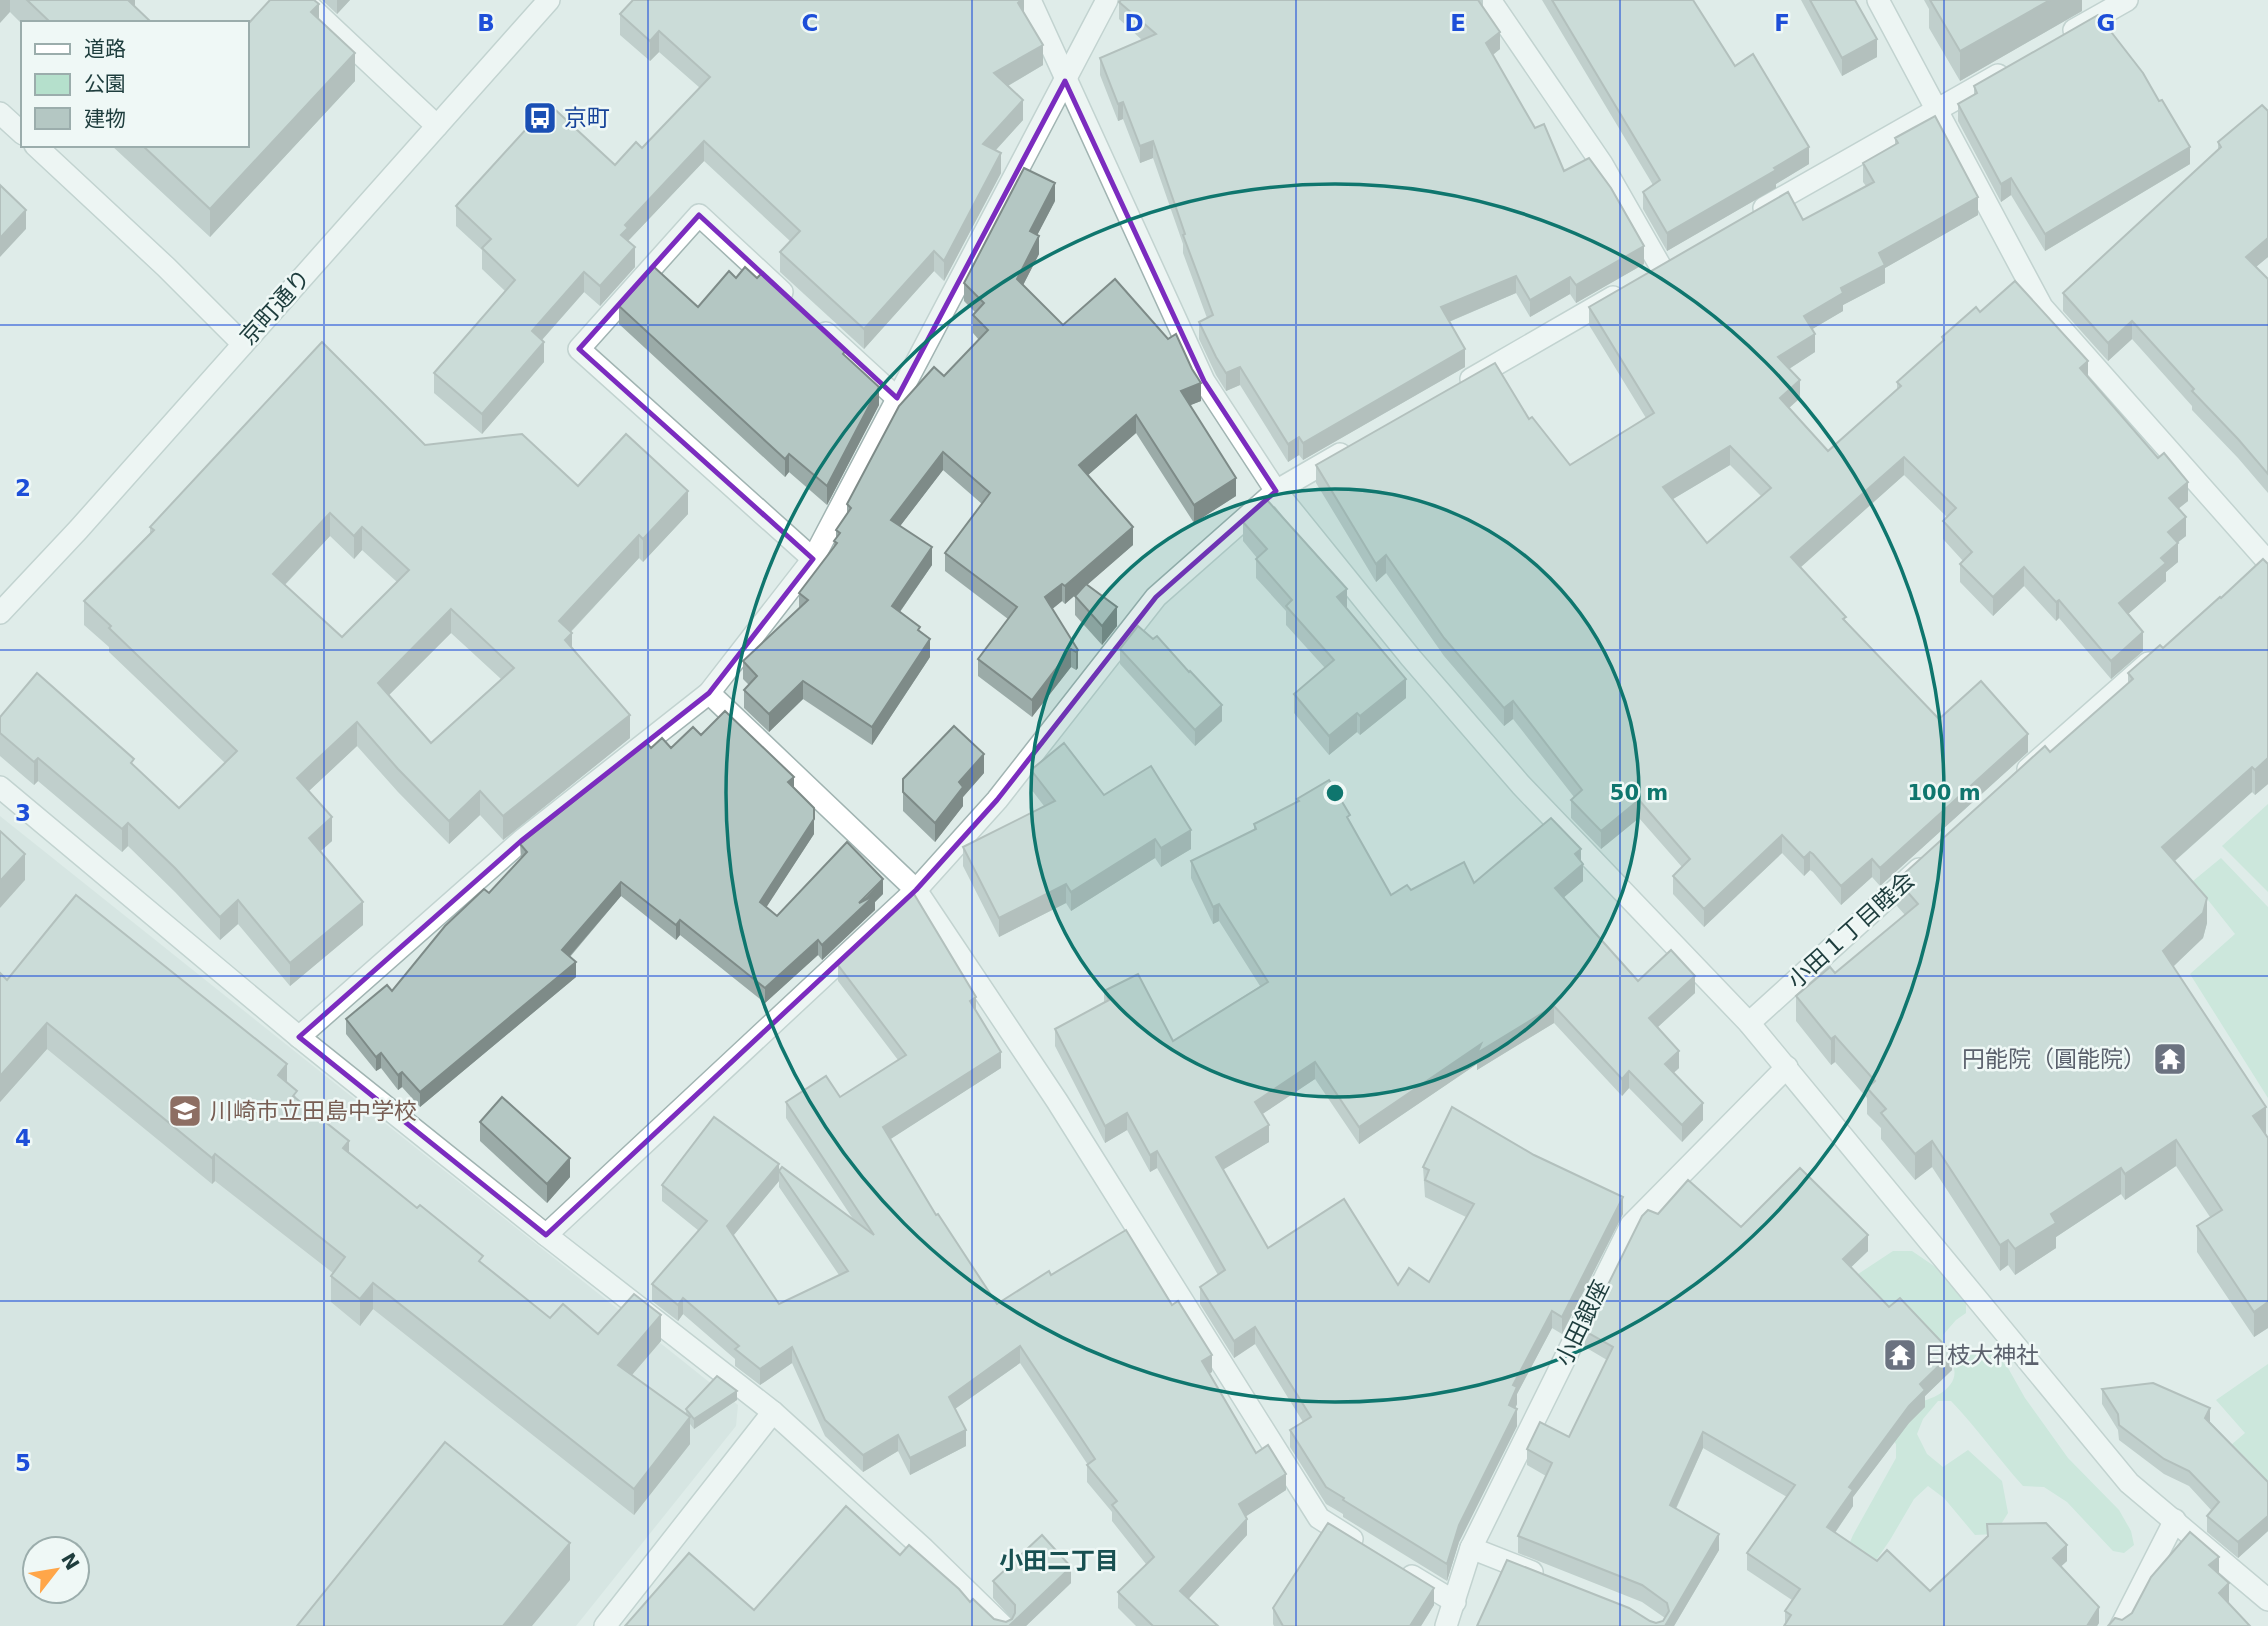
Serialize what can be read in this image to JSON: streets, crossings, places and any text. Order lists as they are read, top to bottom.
{
  "streets": {
    "street": ["京町通り", "小田１丁目睦会", "小田銀座"]
  },
  "districts": ["小田二丁目"],
  "places": {
    "bus stop": ["京町"],
    "temple": ["円能院（圓能院）", "日枝大神社"],
    "school or university": ["川崎市立田島中学校"]
  },
  "legend": ["道路", "公園", "建物"],
  "north": "top right",
  "grid": {
    "columns": [
      "B",
      "C",
      "D",
      "E",
      "F",
      "G"
    ],
    "rows": [
      "2",
      "3",
      "4",
      "5"
    ]
  },
  "rings": ["50 m", "100 m"]
}
